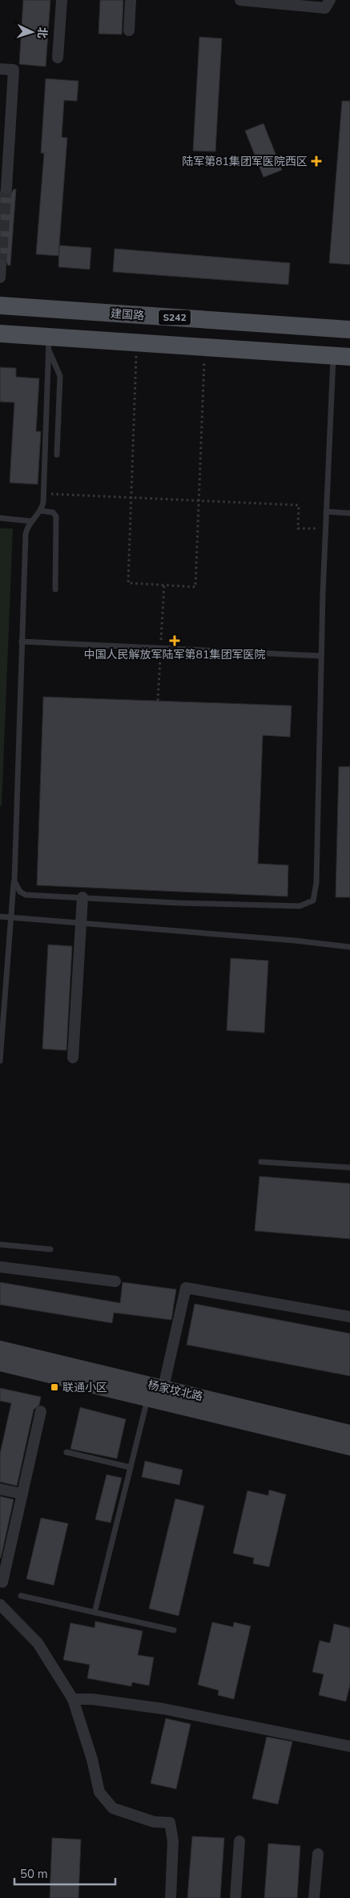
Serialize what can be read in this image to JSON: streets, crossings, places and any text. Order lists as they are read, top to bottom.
{
  "streets": {
    "main road": ["建国路", "S242", "杨家坟北路"]
  },
  "places": {
    "health": ["陆军第81集团军医院西区", "中国人民解放军陆军第81集团军医院"],
    "transit": ["联通小区"]
  },
  "scale_bar": "50 m",
  "north": "right"
}
